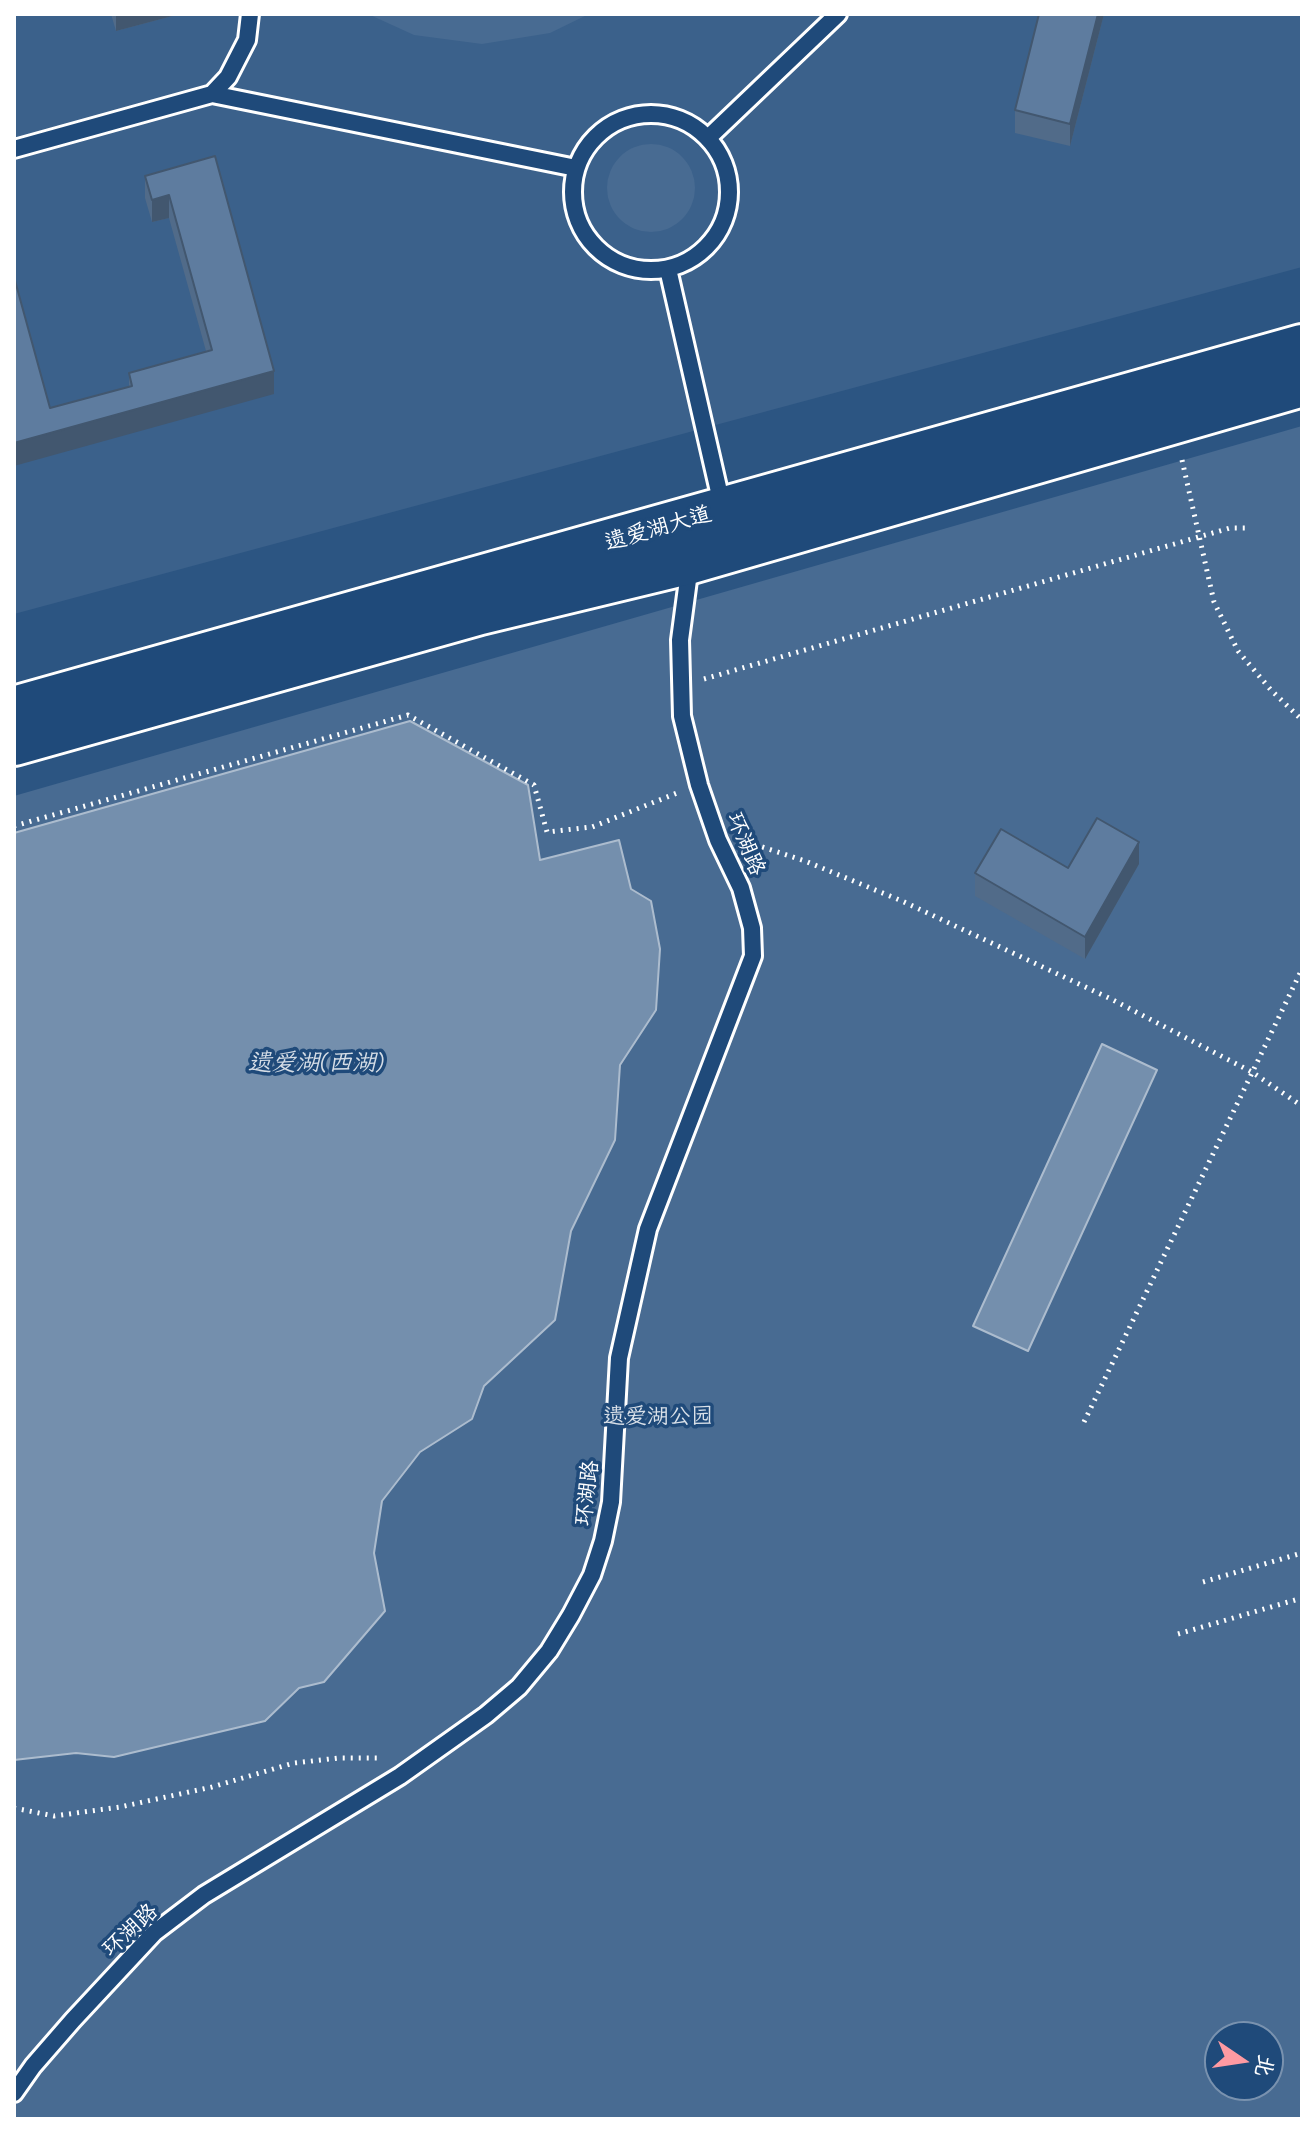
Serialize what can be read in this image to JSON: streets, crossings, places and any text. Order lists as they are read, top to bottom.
{
  "streets": {
    "main road": ["遗爱湖大道"],
    "lane": ["环湖路"]
  },
  "crossings": [
    ["遗爱湖大道", "环湖路"]
  ],
  "water": ["遗爱湖(西湖)"],
  "parks": ["遗爱湖公园"],
  "north": "right"
}
